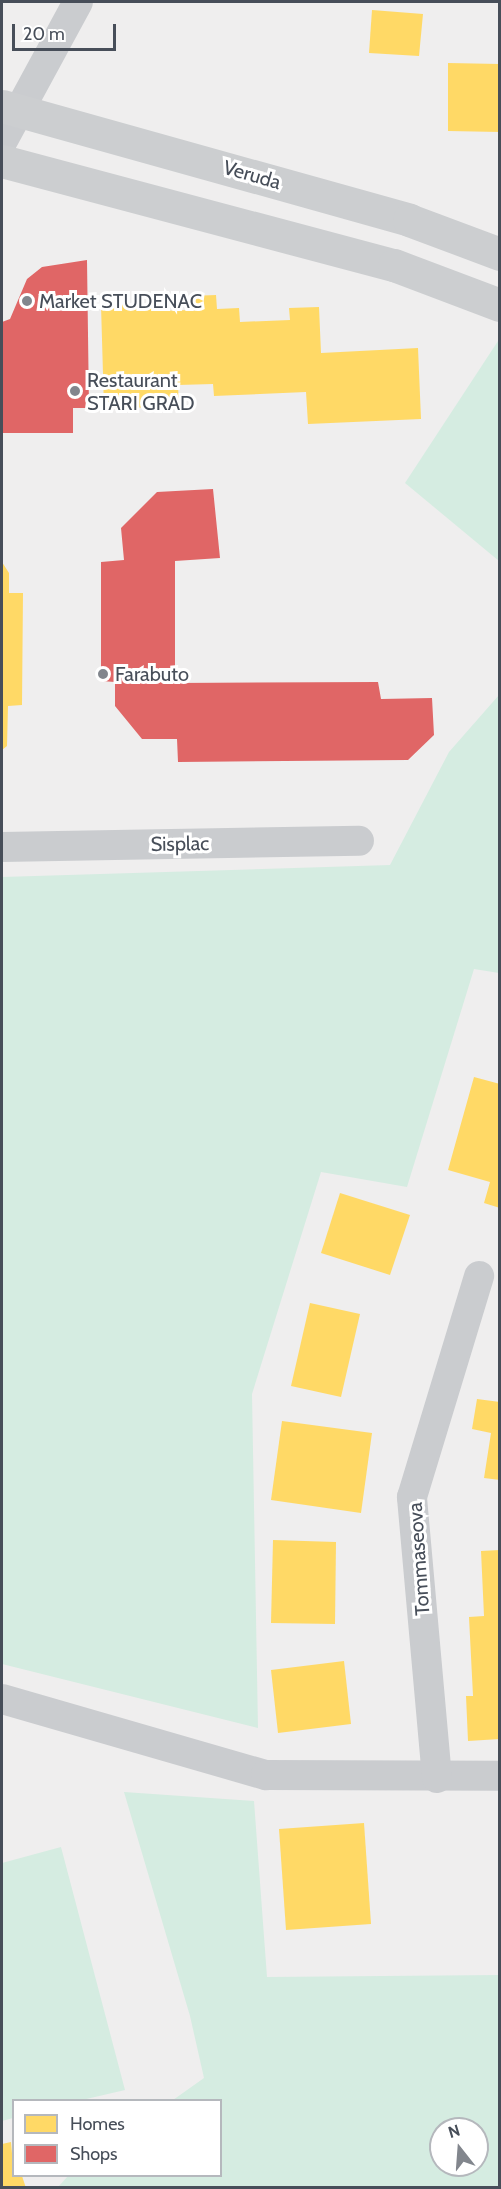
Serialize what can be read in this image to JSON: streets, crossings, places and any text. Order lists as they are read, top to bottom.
{
  "streets": {
    "main road": ["Veruda"],
    "street": ["Sisplac", "Tommaseova"]
  },
  "places": ["Market STUDENAC", "Restaurant STARI GRAD", "Farabuto"],
  "legend": ["Homes", "Shops"],
  "scale_bar": "20 m",
  "north": "top"
}
